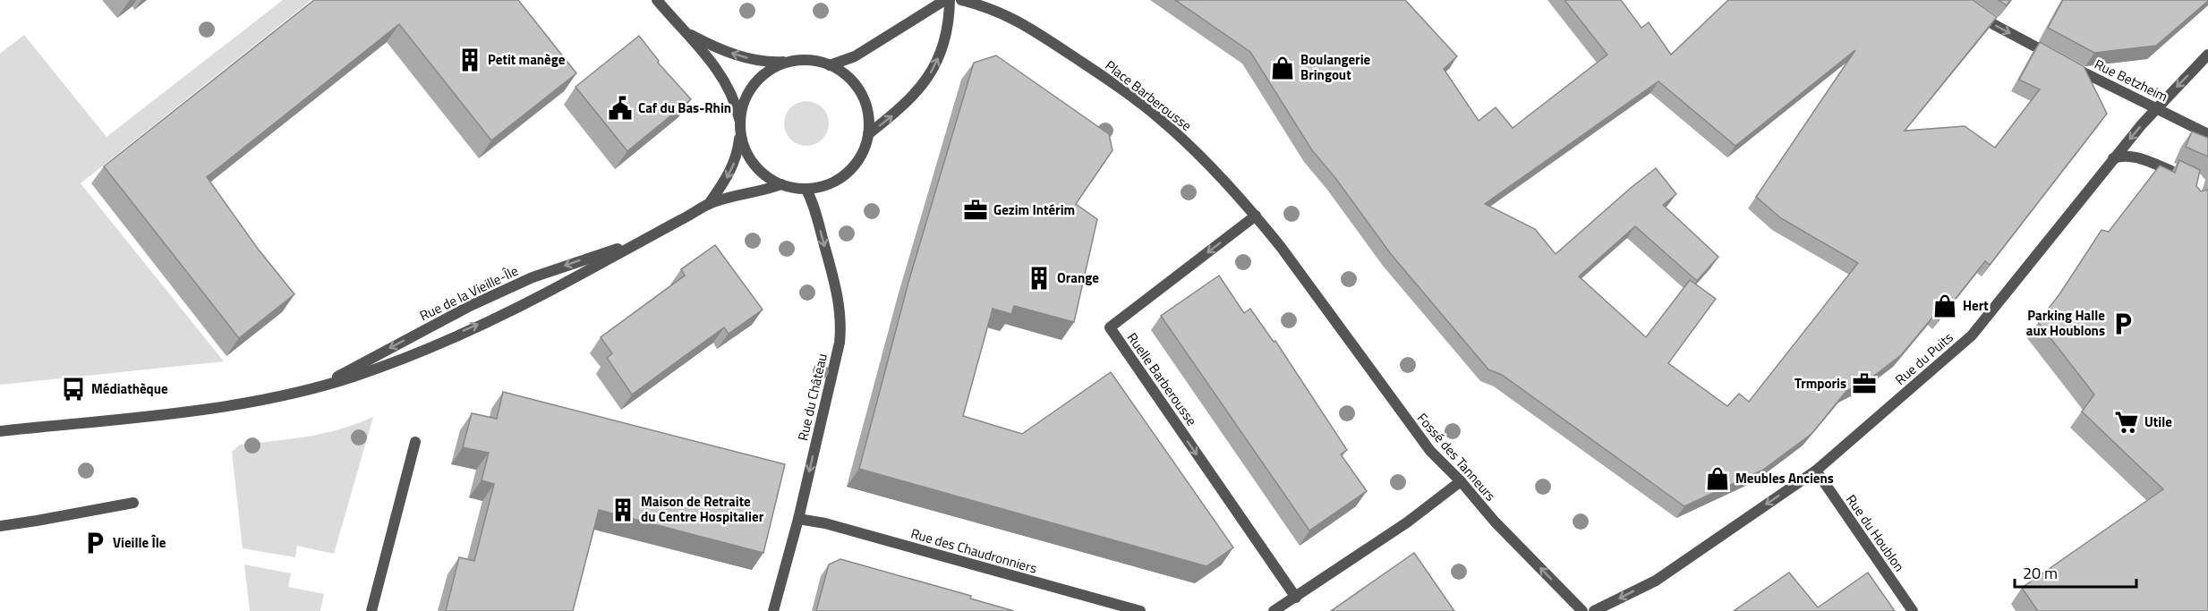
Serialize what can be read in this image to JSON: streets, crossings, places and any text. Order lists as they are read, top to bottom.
{
  "streets": {
    "street": [
      "Rue Betzheim",
      "Place Barberousse",
      "Rue de la Vieille-Île",
      "Rue du Puits",
      "Ruelle Barberousse",
      "Rue du Château",
      "Fossé des Tanneurs",
      "Rue du Houblon",
      "Rue des Chaudronniers"
    ]
  },
  "crossings": [
    ["Rue Betzheim", "Rue du Puits"],
    ["Place Barberousse", "Ruelle Barberousse"],
    ["Place Barberousse", "Fossé des Tanneurs"],
    ["Rue de la Vieille-Île", "Rue du Château"],
    ["Rue du Puits", "Rue du Houblon"],
    ["Rue du Château", "Rue des Chaudronniers"]
  ],
  "one_way": [
    "Rue Betzheim",
    "Rue du Puits",
    "Rue du Château",
    "Fossé des Tanneurs"
  ],
  "places": {
    "building": ["Petit manège", "Orange", "Maison de Retraite du Centre Hospitalier"],
    "shop": ["Boulangerie Bringout", "Hert", "Meubles Anciens"],
    "public building": ["Caf du Bas-Rhin"],
    "office": ["Gezim Intérim", "Trmporis"],
    "parking": ["Parking Halle aux Houblons", "Vieille Île"],
    "bus stop": ["Médiathèque"],
    "supermarket": ["Utile"]
  },
  "scale_bar": "20 m"
}
